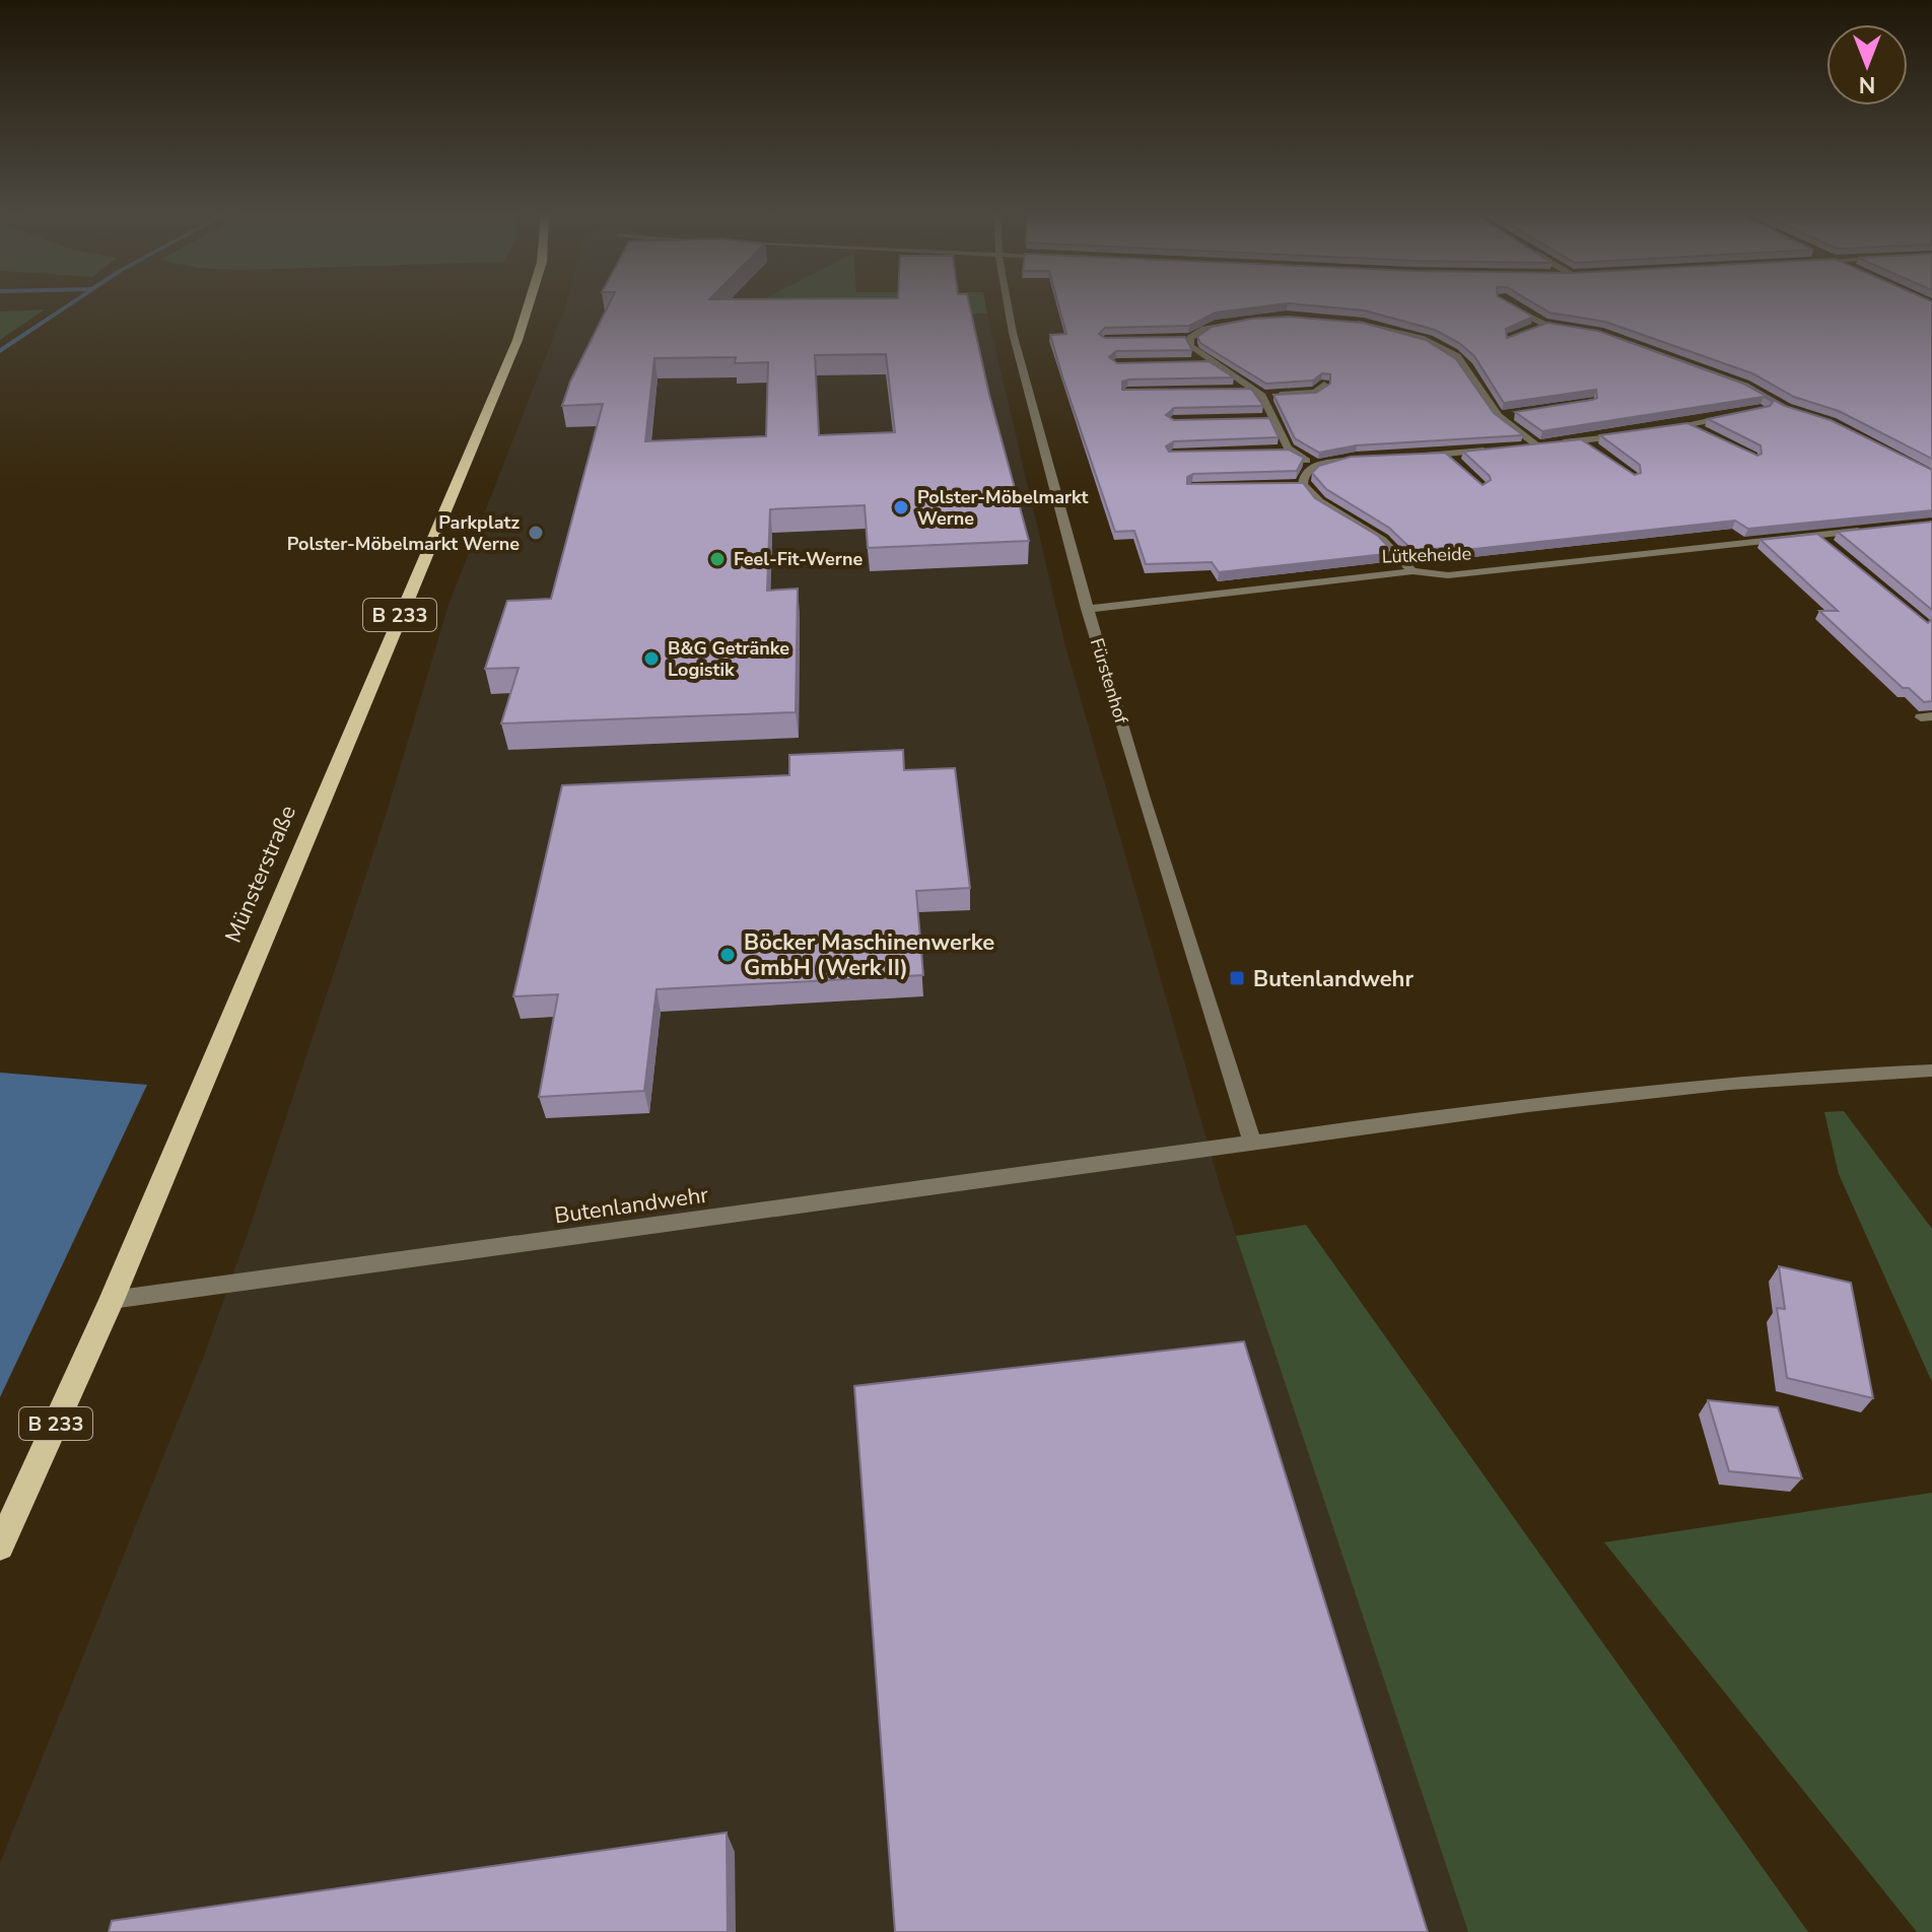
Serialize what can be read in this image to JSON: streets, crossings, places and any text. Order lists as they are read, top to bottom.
{
  "streets": {
    "main road": ["B 233", "Münsterstraße"],
    "street": ["Lütkeheide", "Fürstenhof", "Butenlandwehr"]
  },
  "crossings": [
    ["Lütkeheide", "Fürstenhof"],
    ["Fürstenhof", "Butenlandwehr"],
    ["Münsterstraße", "Butenlandwehr"]
  ],
  "places": {
    "other": [
      "Polster-Möbelmarkt Werne",
      "Parkplatz Polster-Möbelmarkt Werne",
      "Feel-Fit-Werne",
      "B&G Getränke Logistik",
      "Böcker Maschinenwerke GmbH (Werk II)"
    ],
    "transit": ["Butenlandwehr"]
  },
  "north": "bottom"
}
